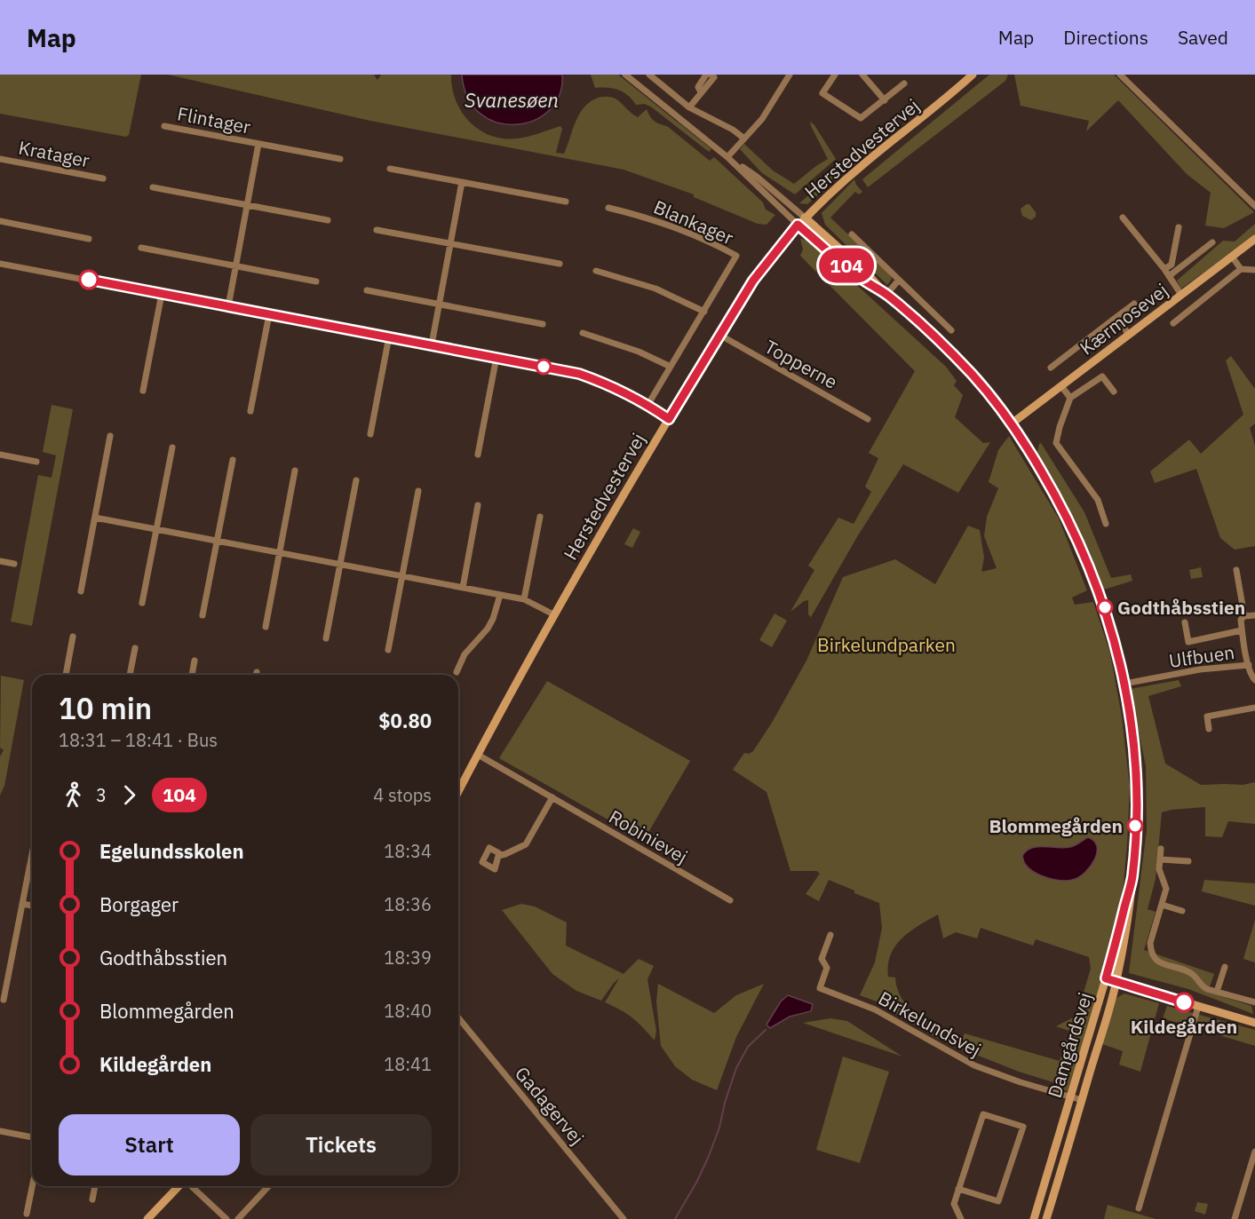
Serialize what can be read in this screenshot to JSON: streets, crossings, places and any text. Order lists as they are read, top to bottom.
{
  "streets": {
    "street": [
      "Flintager",
      "Herstedvestervej",
      "Kratager",
      "Blankager",
      "Kærmosevej",
      "Topperne",
      "Ulfbuen",
      "Robinievej",
      "Birkelundsvej",
      "Damgårdsvej",
      "Gadagervej"
    ]
  },
  "crossings": [
    ["Herstedvestervej", "Topperne"],
    ["Herstedvestervej", "Robinievej"],
    ["Herstedvestervej", "Damgårdsvej"],
    ["Kærmosevej", "Damgårdsvej"],
    ["Ulfbuen", "Damgårdsvej"],
    ["Birkelundsvej", "Damgårdsvej"]
  ],
  "water": ["Svanesøen"],
  "parks": ["Birkelundparken"],
  "places": ["Godthåbsstien", "Blommegården", "Kildegården"],
  "lines": ["bus line 104"],
  "page": {
    "header": "Map",
    "nav": ["Map", "Directions", "Saved"],
    "on_map": "104",
    "heading": ["10 min", "18:31 – 18:41 · Bus", "$0.80"],
    "legs": ["3", "104", "4 stops"],
    "list": [
      {
        "name": "Egelundsskolen",
        "value": "18:34"
      },
      {
        "name": "Borgager",
        "value": "18:36"
      },
      {
        "name": "Godthåbsstien",
        "value": "18:39"
      },
      {
        "name": "Blommegården",
        "value": "18:40"
      },
      {
        "name": "Kildegården",
        "value": "18:41"
      }
    ],
    "buttons": ["Start", "Tickets"]
  }
}
